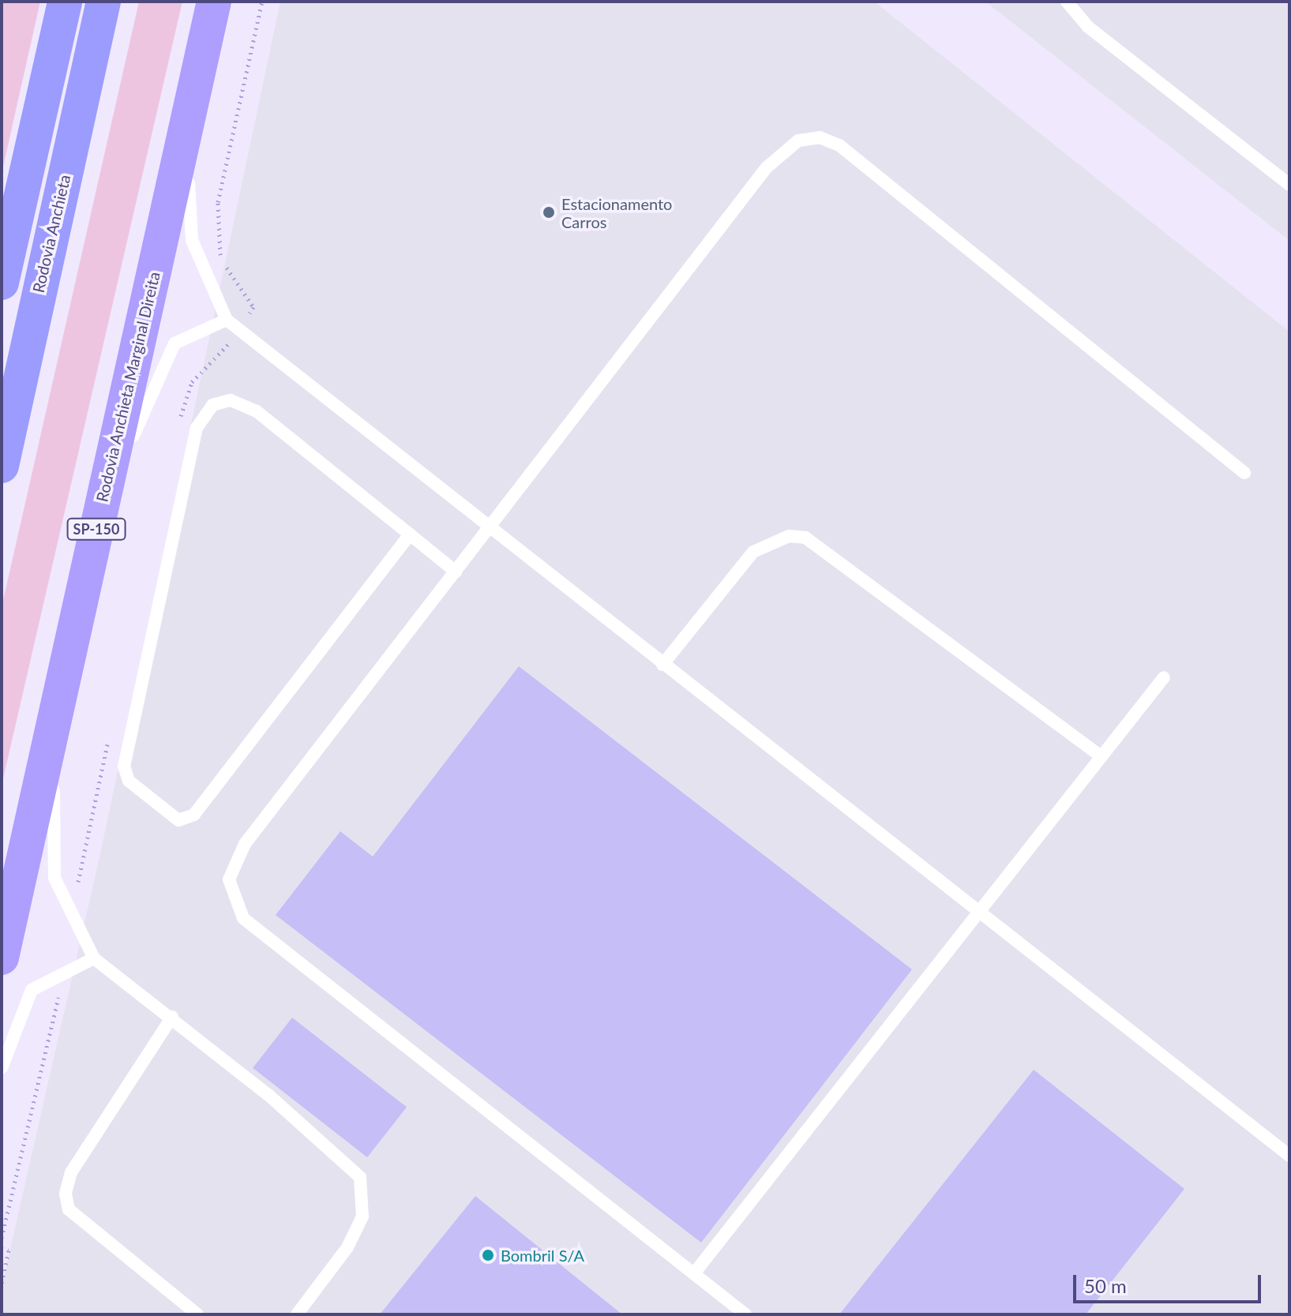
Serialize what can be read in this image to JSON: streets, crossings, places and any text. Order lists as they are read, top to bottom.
{
  "streets": {
    "highway": ["Rodovia Anchieta", "Rodovia Anchieta Marginal Direita", "SP-150"]
  },
  "places": ["Estacionamento Carros", "Bombril S/A"],
  "scale_bar": "50 m"
}
